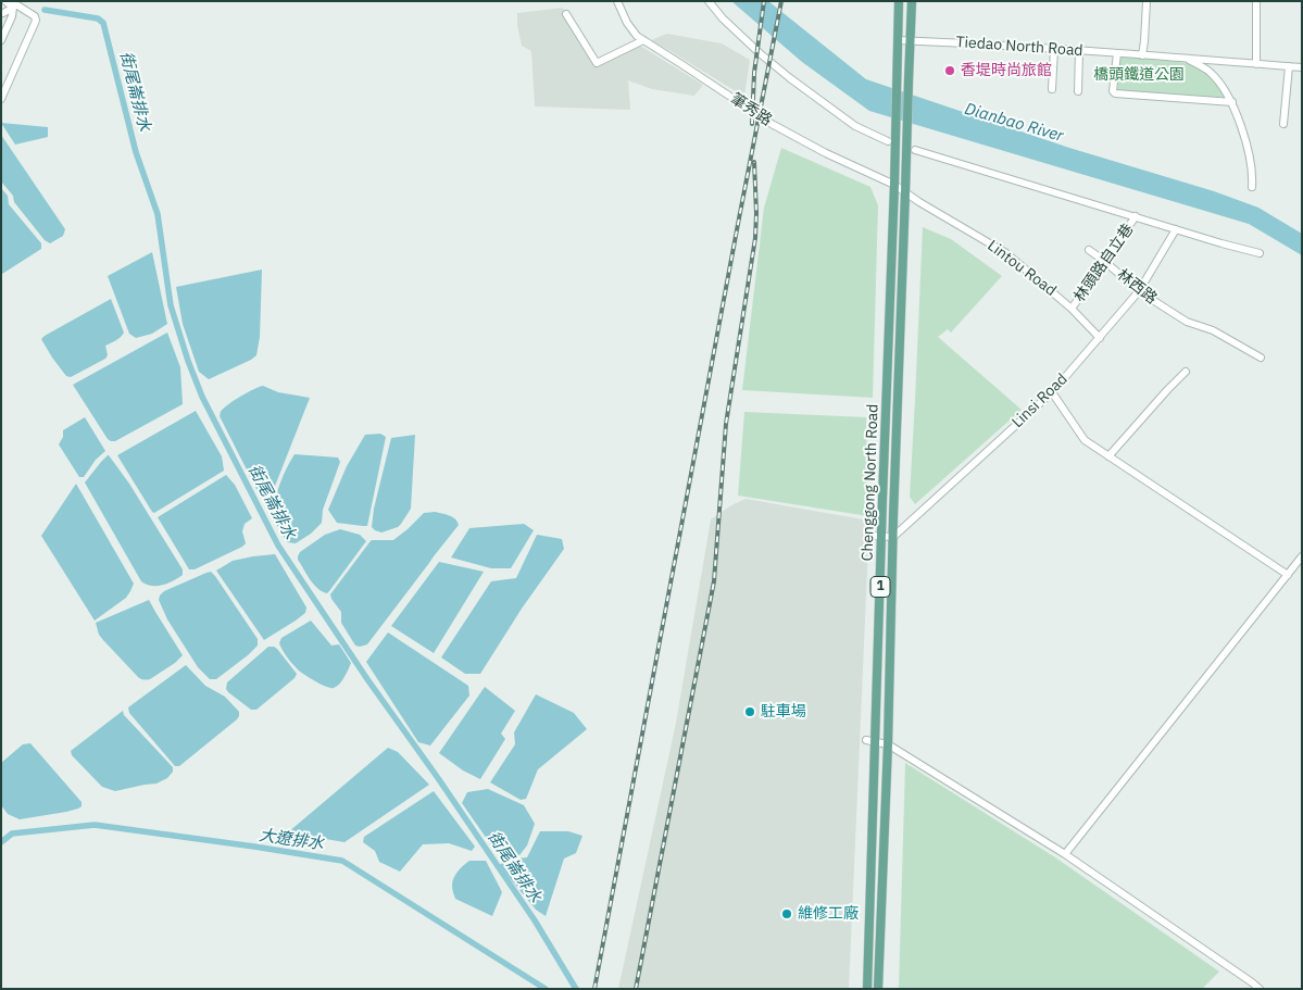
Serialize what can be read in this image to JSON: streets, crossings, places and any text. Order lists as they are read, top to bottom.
{
  "streets": {
    "main road": ["Chenggong North Road", "1"],
    "street": [
      "Tiedao North Road",
      "筆秀路",
      "林頭路自立巷",
      "Lintou Road",
      "林西路",
      "Linsi Road"
    ]
  },
  "crossings": [
    ["Tiedao North Road", "Chenggong North Road"],
    ["Tiedao North Road", "1"],
    ["筆秀路", "Lintou Road"],
    ["筆秀路", "Chenggong North Road"],
    ["林頭路自立巷", "Lintou Road"],
    ["林頭路自立巷", "林西路"],
    ["Lintou Road", "Linsi Road"],
    ["Lintou Road", "Chenggong North Road"],
    ["林西路", "Linsi Road"],
    ["Linsi Road", "Chenggong North Road"],
    ["Chenggong North Road", "1"]
  ],
  "water": ["街尾崙排水", "Dianbao River", "大遼排水"],
  "parks": ["橋頭鐵道公園"],
  "places": ["香堤時尚旅館", "駐車場", "維修工廠"]
}
